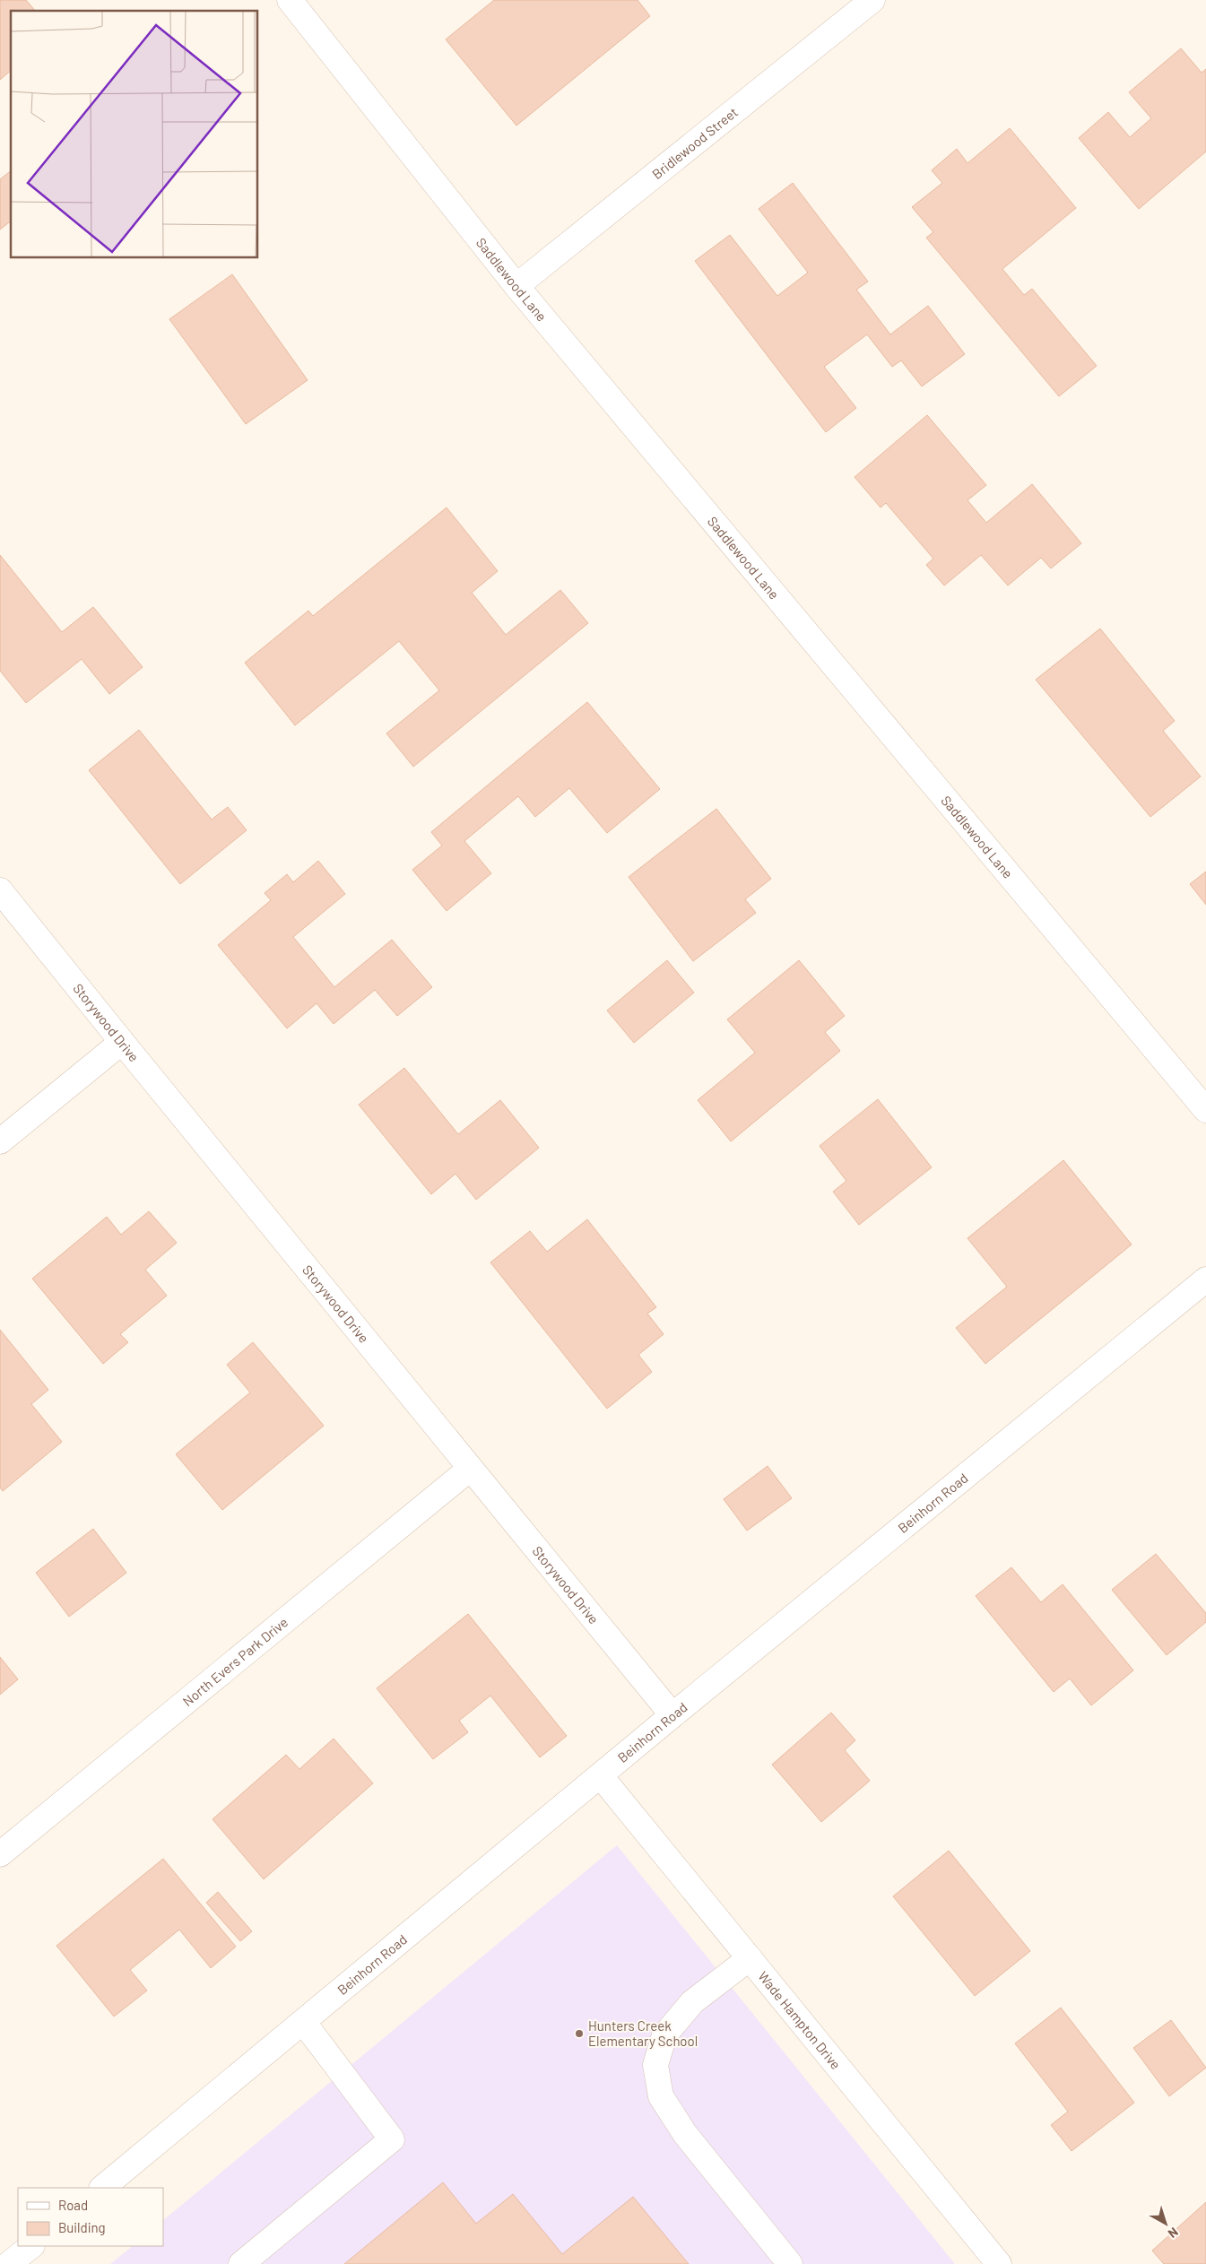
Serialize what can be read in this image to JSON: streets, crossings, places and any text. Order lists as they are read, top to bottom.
{
  "streets": {
    "street": [
      "Bridlewood Street",
      "Saddlewood Lane",
      "Storywood Drive",
      "Beinhorn Road",
      "North Evers Park Drive",
      "Wade Hampton Drive"
    ]
  },
  "crossings": [
    ["Bridlewood Street", "Saddlewood Lane"],
    ["Storywood Drive", "Beinhorn Road"],
    ["Storywood Drive", "North Evers Park Drive"],
    ["Beinhorn Road", "Wade Hampton Drive"]
  ],
  "places": ["Hunters Creek Elementary School"],
  "legend": ["Road", "Building"],
  "north": "bottom right"
}
